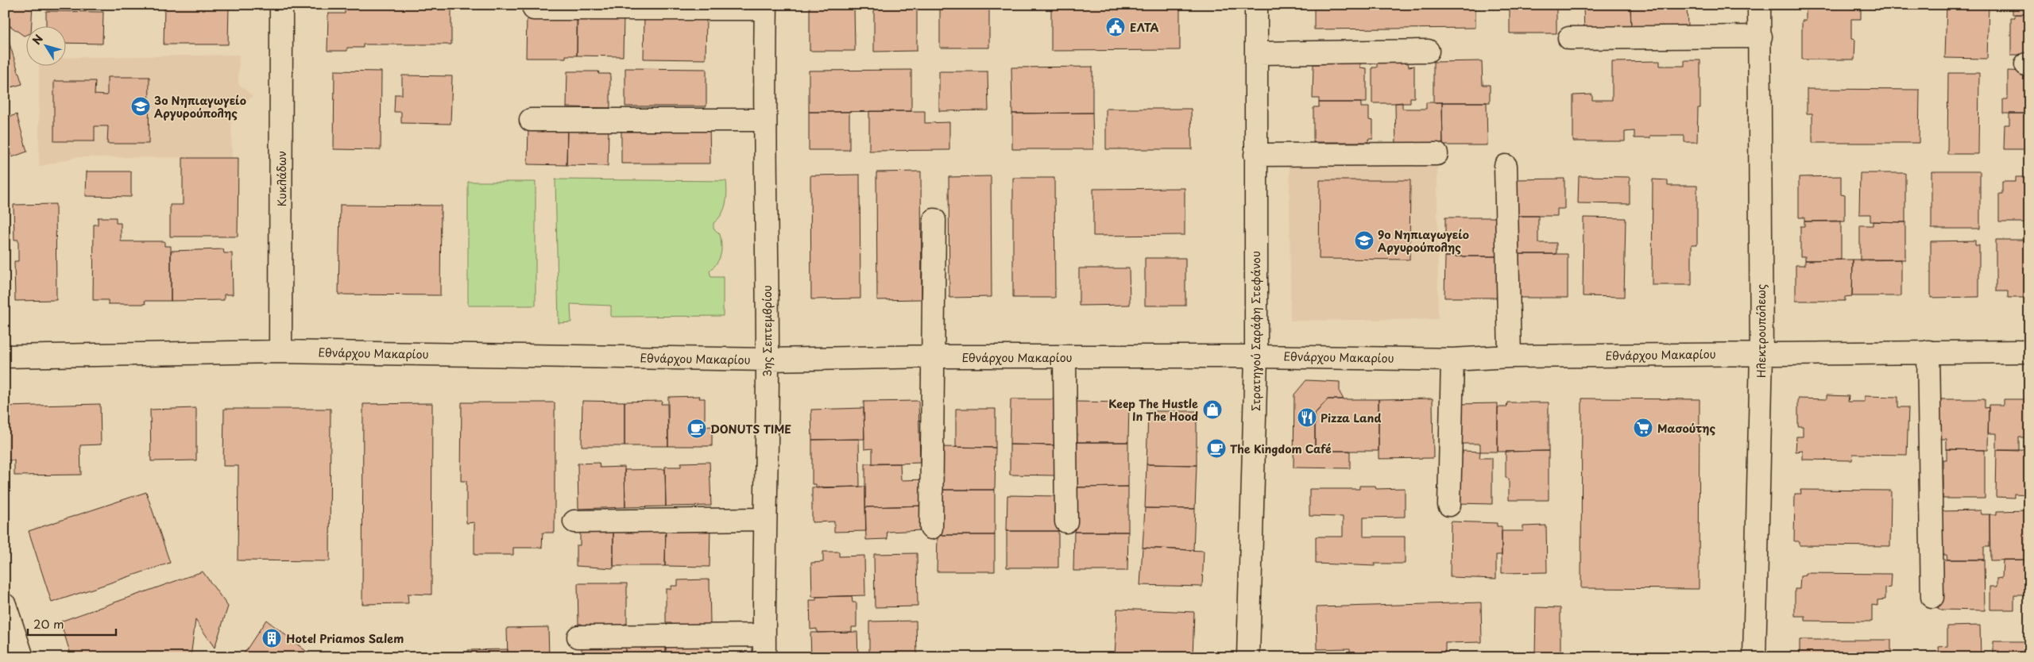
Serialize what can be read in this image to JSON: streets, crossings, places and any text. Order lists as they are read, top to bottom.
{
  "streets": {
    "street": [
      "Κυκλάδων",
      "3ης Σεπτεμβρίου",
      "Στρατηγού Σαράφη Στεφάνου",
      "Ηλεκτρουπόλεως",
      "Εθνάρχου Μακαρίου"
    ]
  },
  "crossings": [
    ["Κυκλάδων", "Εθνάρχου Μακαρίου"],
    ["3ης Σεπτεμβρίου", "Εθνάρχου Μακαρίου"],
    ["Στρατηγού Σαράφη Στεφάνου", "Εθνάρχου Μακαρίου"],
    ["Ηλεκτρουπόλεως", "Εθνάρχου Μακαρίου"]
  ],
  "places": {
    "public building": ["ΕΛΤΑ"],
    "school or university": ["3ο Νηπιαγωγείο Αργυρούπολης", "9ο Νηπιαγωγείο Αργυρούπολης"],
    "shop": ["Keep The Hustle In The Hood"],
    "restaurant": ["Pizza Land"],
    "supermarket": ["Μασούτης"],
    "cafe": ["DONUTS TIME", "The Kingdom Café"],
    "building": ["Hotel Priamos Salem"]
  },
  "scale_bar": "20 m",
  "north": "top left"
}
